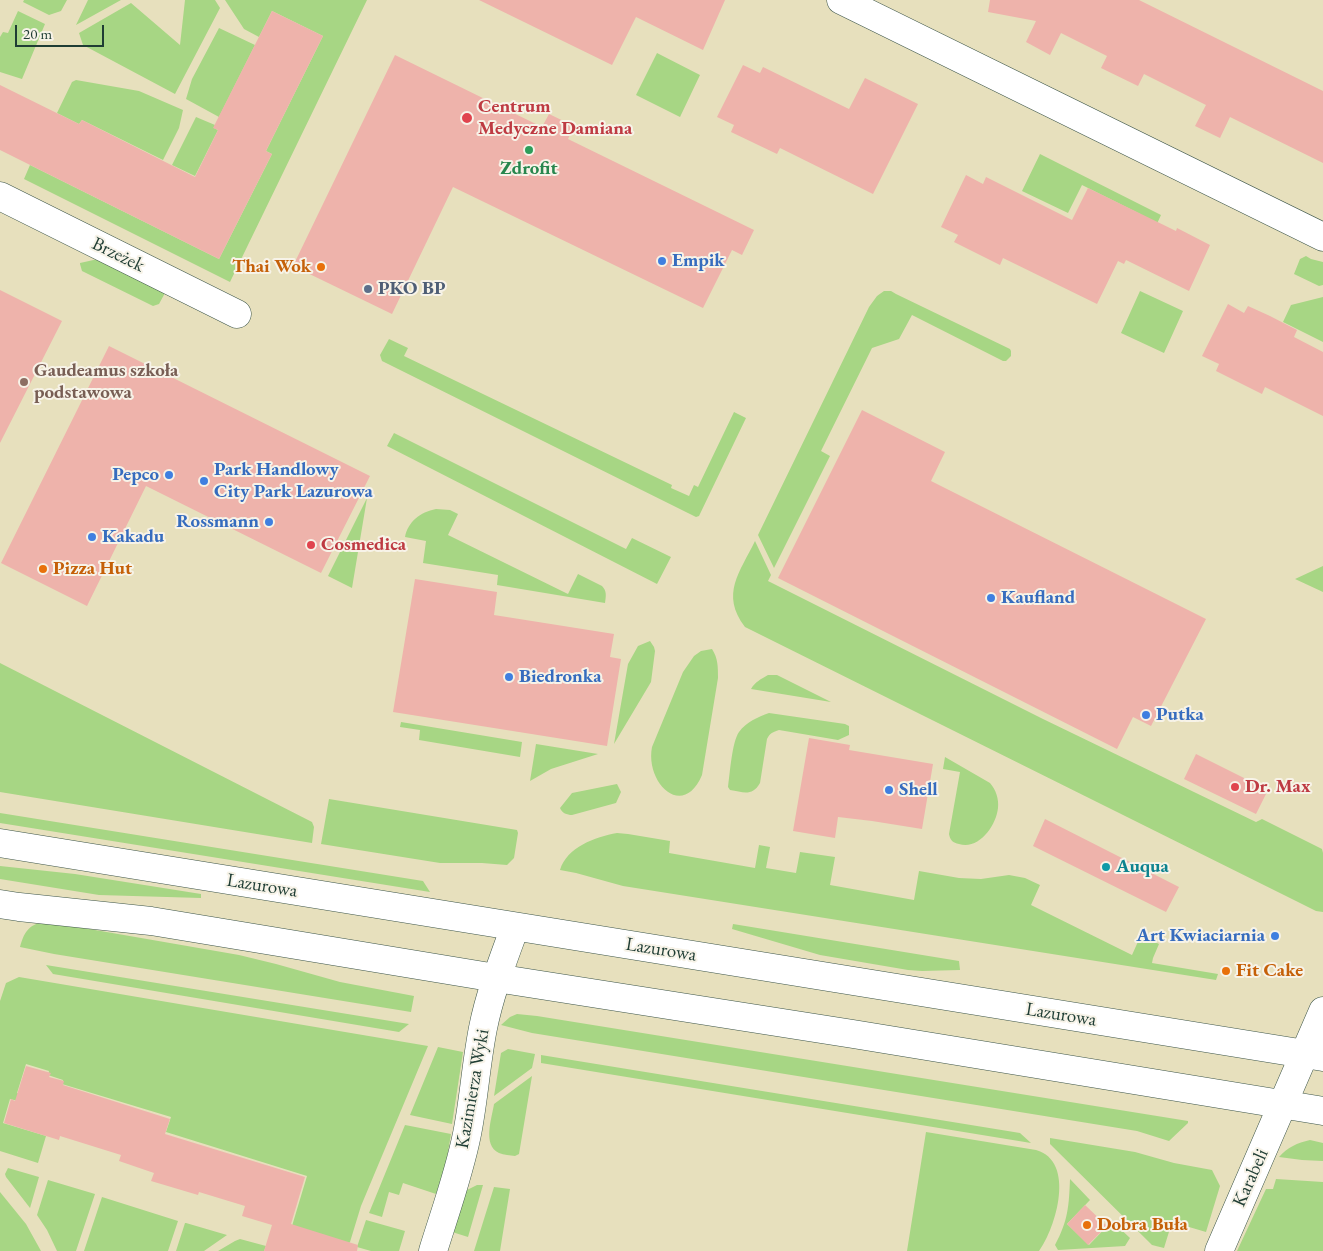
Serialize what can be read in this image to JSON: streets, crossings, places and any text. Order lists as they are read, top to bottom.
{
  "streets": {
    "main road": [
      "Brzeżek",
      "Lazurowa",
      "Kazimierza Wyki",
      "Karabeli"
    ]
  },
  "crossings": [
    ["Lazurowa", "Kazimierza Wyki"],
    ["Lazurowa", "Karabeli"]
  ],
  "places": [
    "Centrum Medyczne Damiana",
    "Zdrofit",
    "Empik",
    "Thai Wok",
    "PKO BP",
    "Gaudeamus szkoła podstawowa",
    "Pepco",
    "Park Handlowy City Park Lazurowa",
    "Rossmann",
    "Kakadu",
    "Cosmedica",
    "Pizza Hut",
    "Kaufland",
    "Biedronka",
    "Putka",
    "Dr. Max",
    "Shell",
    "Auqua",
    "Art Kwiaciarnia",
    "Fit Cake",
    "Dobra Buła"
  ],
  "scale_bar": "20 m"
}
